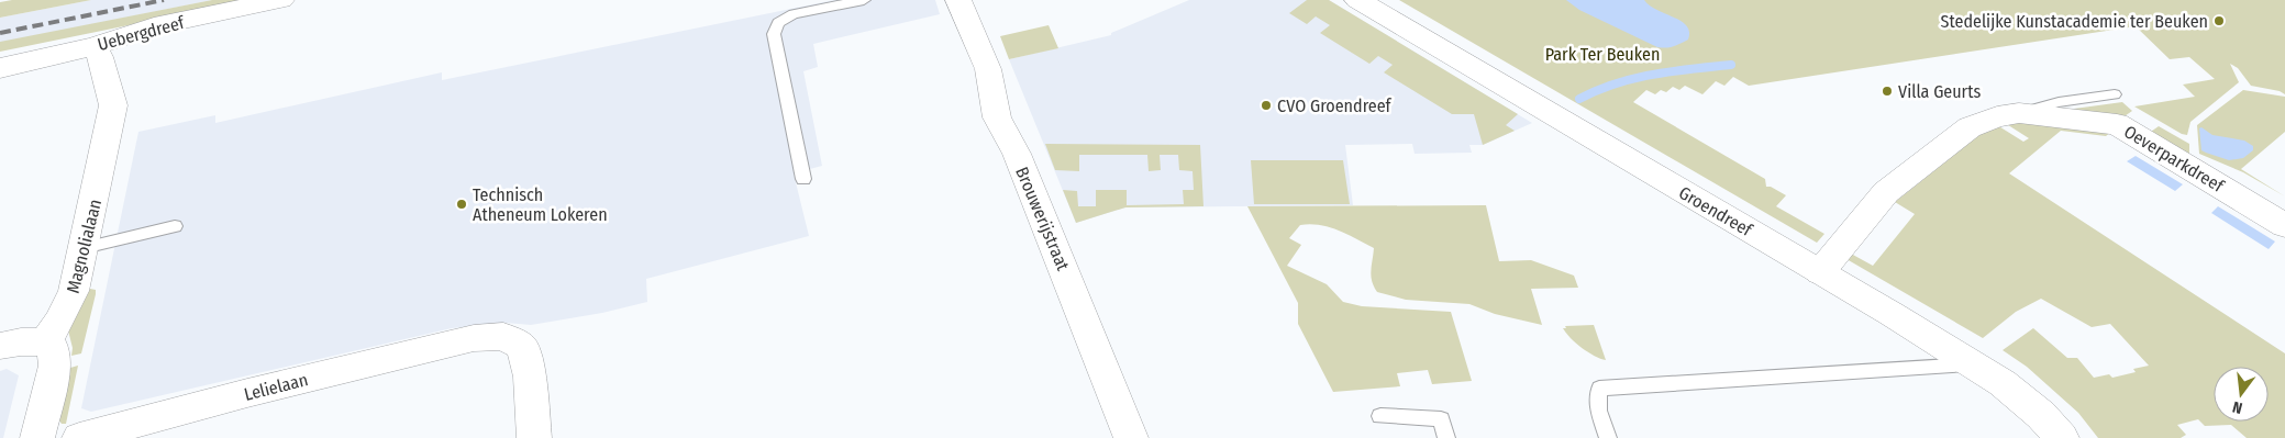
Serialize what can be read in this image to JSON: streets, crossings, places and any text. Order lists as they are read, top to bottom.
{
  "streets": {
    "street": [
      "Uebergdreef",
      "Oeverparkdreef",
      "Groendreef",
      "Brouwerijstraat",
      "Magnolialaan",
      "Lelielaan"
    ]
  },
  "crossings": [
    ["Uebergdreef", "Magnolialaan"],
    ["Oeverparkdreef", "Groendreef"]
  ],
  "parks": ["Park Ter Beuken"],
  "places": [
    "Stedelijke Kunstacademie ter Beuken",
    "Villa Geurts",
    "CVO Groendreef",
    "Technisch Atheneum Lokeren"
  ],
  "north": "bottom"
}
